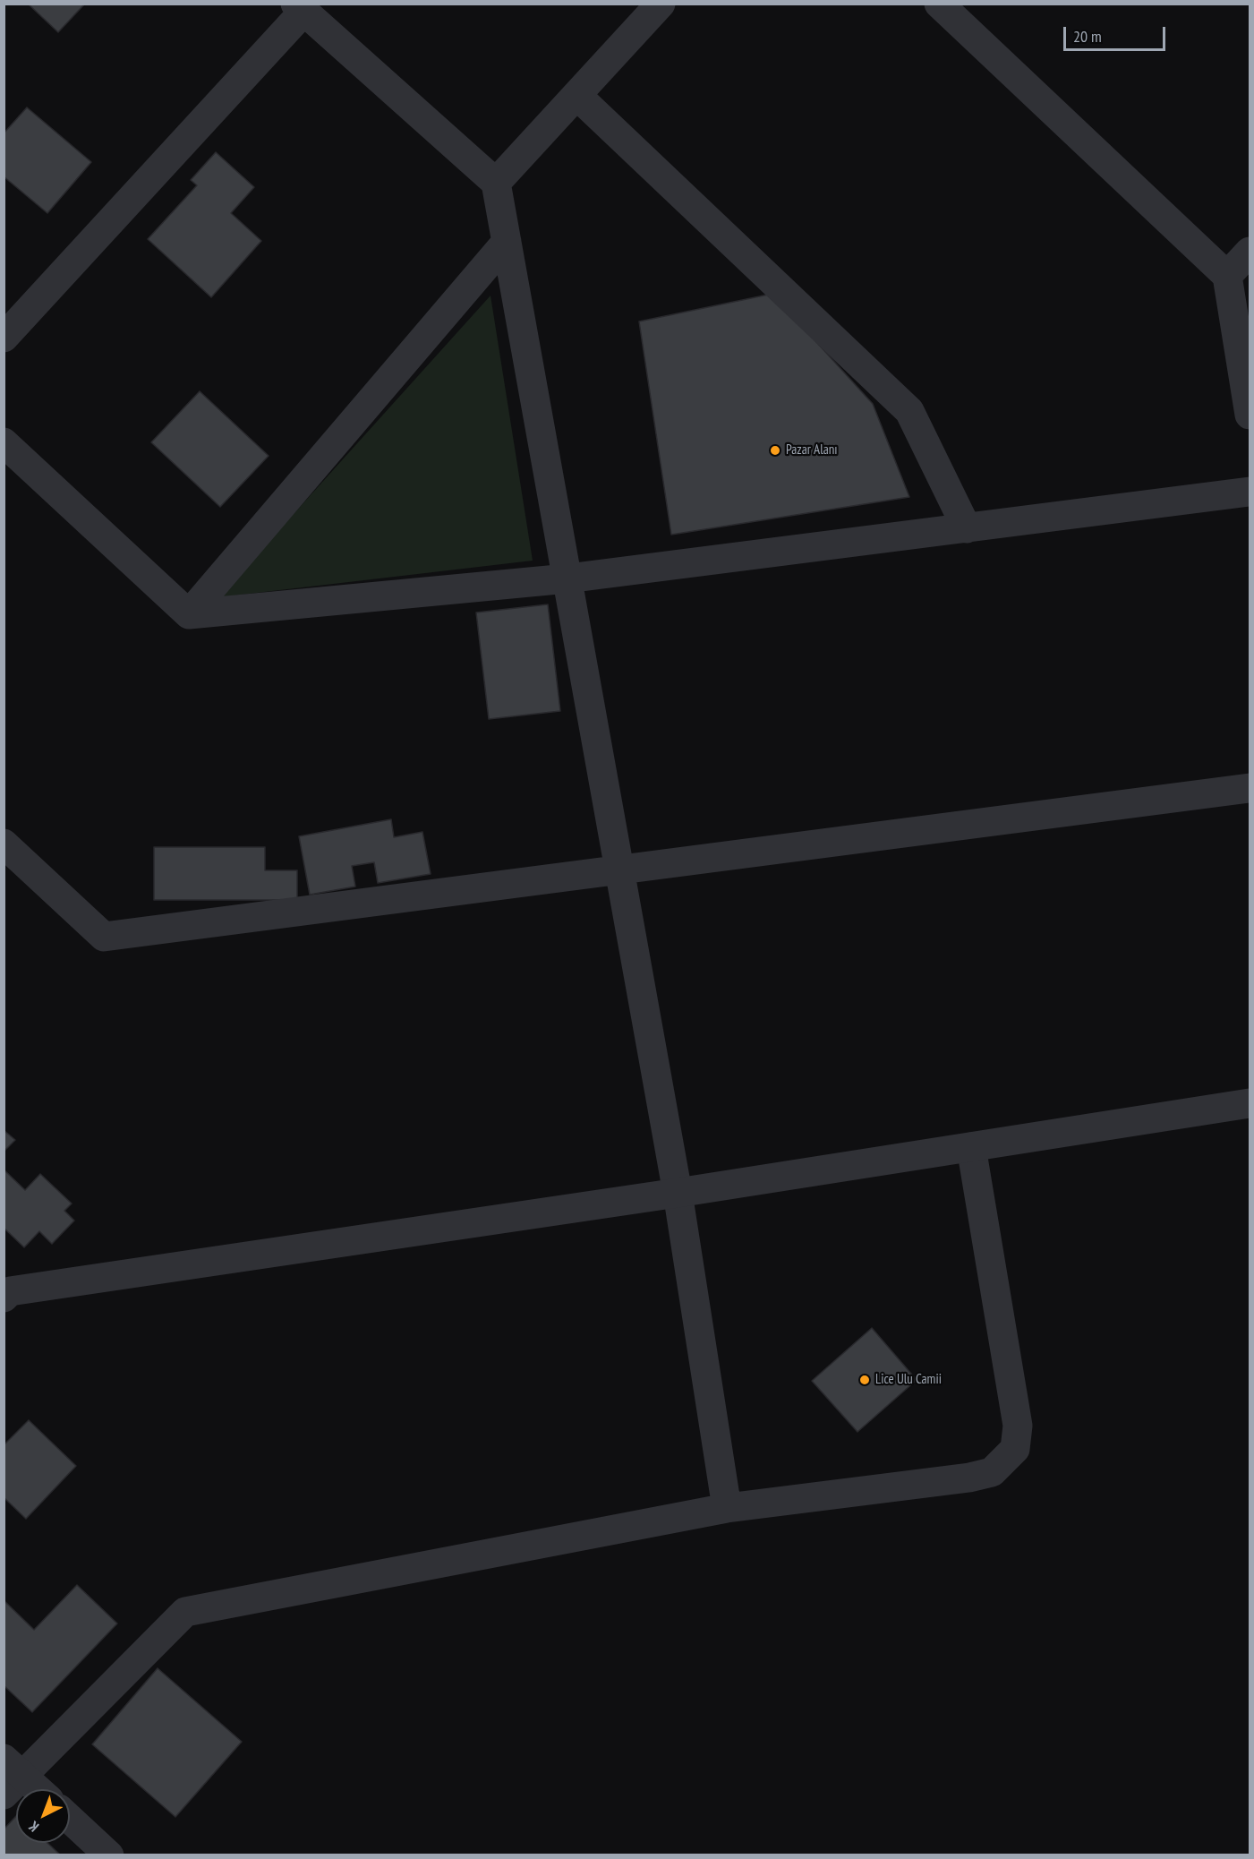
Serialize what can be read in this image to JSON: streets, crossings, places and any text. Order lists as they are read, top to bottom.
{
  "places": ["Pazar Alanı", "Lice Ulu Camii"],
  "scale_bar": "20 m",
  "north": "bottom left"
}
